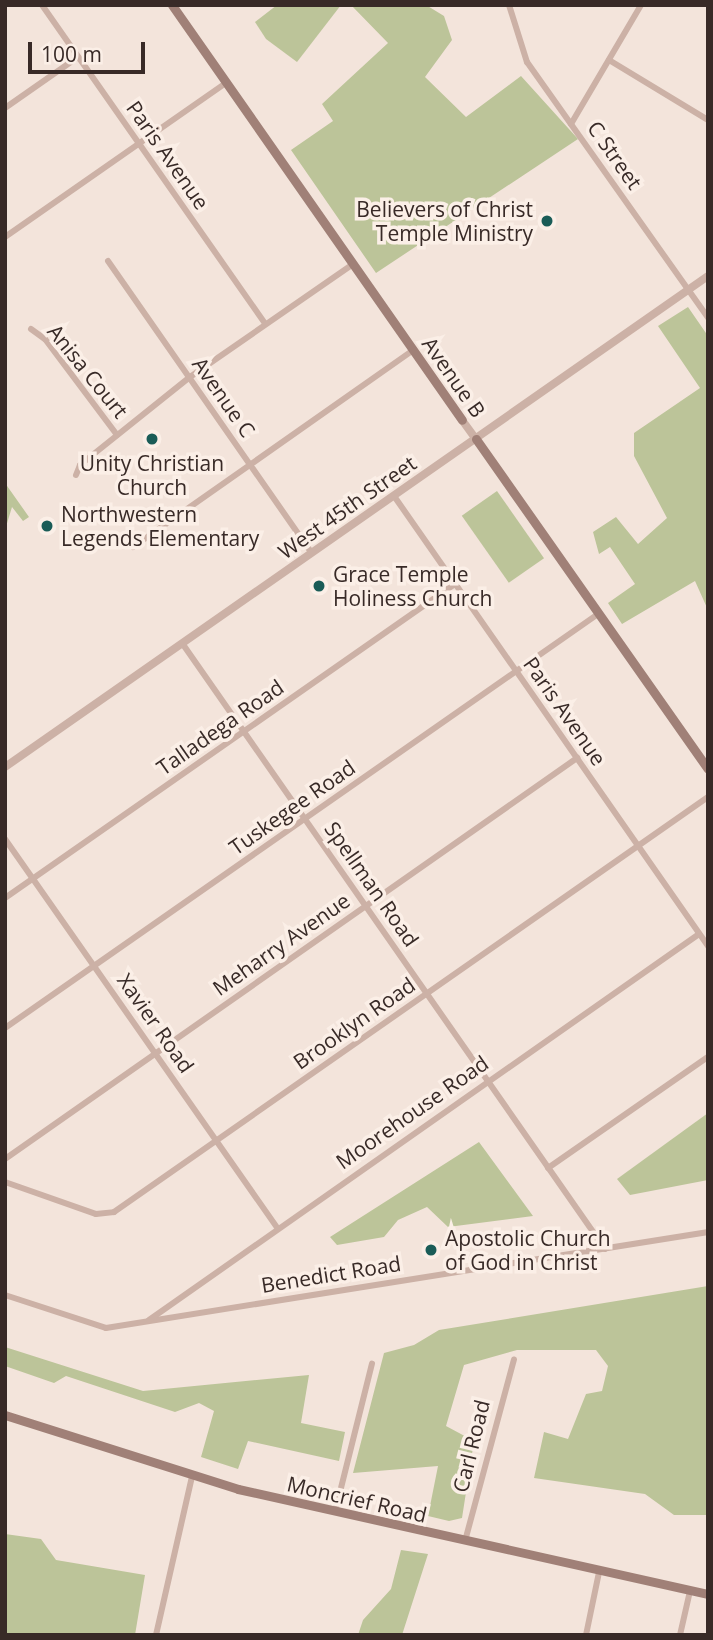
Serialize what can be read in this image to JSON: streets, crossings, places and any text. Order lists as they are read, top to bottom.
{
  "streets": {
    "main road": ["Avenue B", "Moncrief Road"],
    "street": [
      "Paris Avenue",
      "C Street",
      "Anisa Court",
      "Avenue C",
      "West 45th Street",
      "Talladega Road",
      "Tuskegee Road",
      "Spellman Road",
      "Meharry Avenue",
      "Xavier Road",
      "Brooklyn Road",
      "Moorehouse Road",
      "Benedict Road",
      "Carl Road"
    ]
  },
  "crossings": [
    ["Paris Avenue", "West 45th Street"],
    ["Paris Avenue", "Talladega Road"],
    ["Paris Avenue", "Tuskegee Road"],
    ["Paris Avenue", "Meharry Avenue"],
    ["Paris Avenue", "Brooklyn Road"],
    ["Paris Avenue", "Moorehouse Road"],
    ["C Street", "West 45th Street"],
    ["Avenue B", "West 45th Street"],
    ["Avenue B", "Tuskegee Road"],
    ["Avenue C", "West 45th Street"],
    ["West 45th Street", "Spellman Road"],
    ["Talladega Road", "Spellman Road"],
    ["Talladega Road", "Xavier Road"],
    ["Tuskegee Road", "Spellman Road"],
    ["Tuskegee Road", "Xavier Road"],
    ["Spellman Road", "Meharry Avenue"],
    ["Spellman Road", "Brooklyn Road"],
    ["Spellman Road", "Moorehouse Road"],
    ["Spellman Road", "Benedict Road"],
    ["Meharry Avenue", "Xavier Road"],
    ["Xavier Road", "Brooklyn Road"],
    ["Xavier Road", "Moorehouse Road"],
    ["Moorehouse Road", "Benedict Road"],
    ["Carl Road", "Moncrief Road"]
  ],
  "places": [
    "Believers of Christ Temple Ministry",
    "Unity Christian Church",
    "Northwestern Legends Elementary",
    "Grace Temple Holiness Church",
    "Apostolic Church of God in Christ"
  ],
  "scale_bar": "100 m"
}
